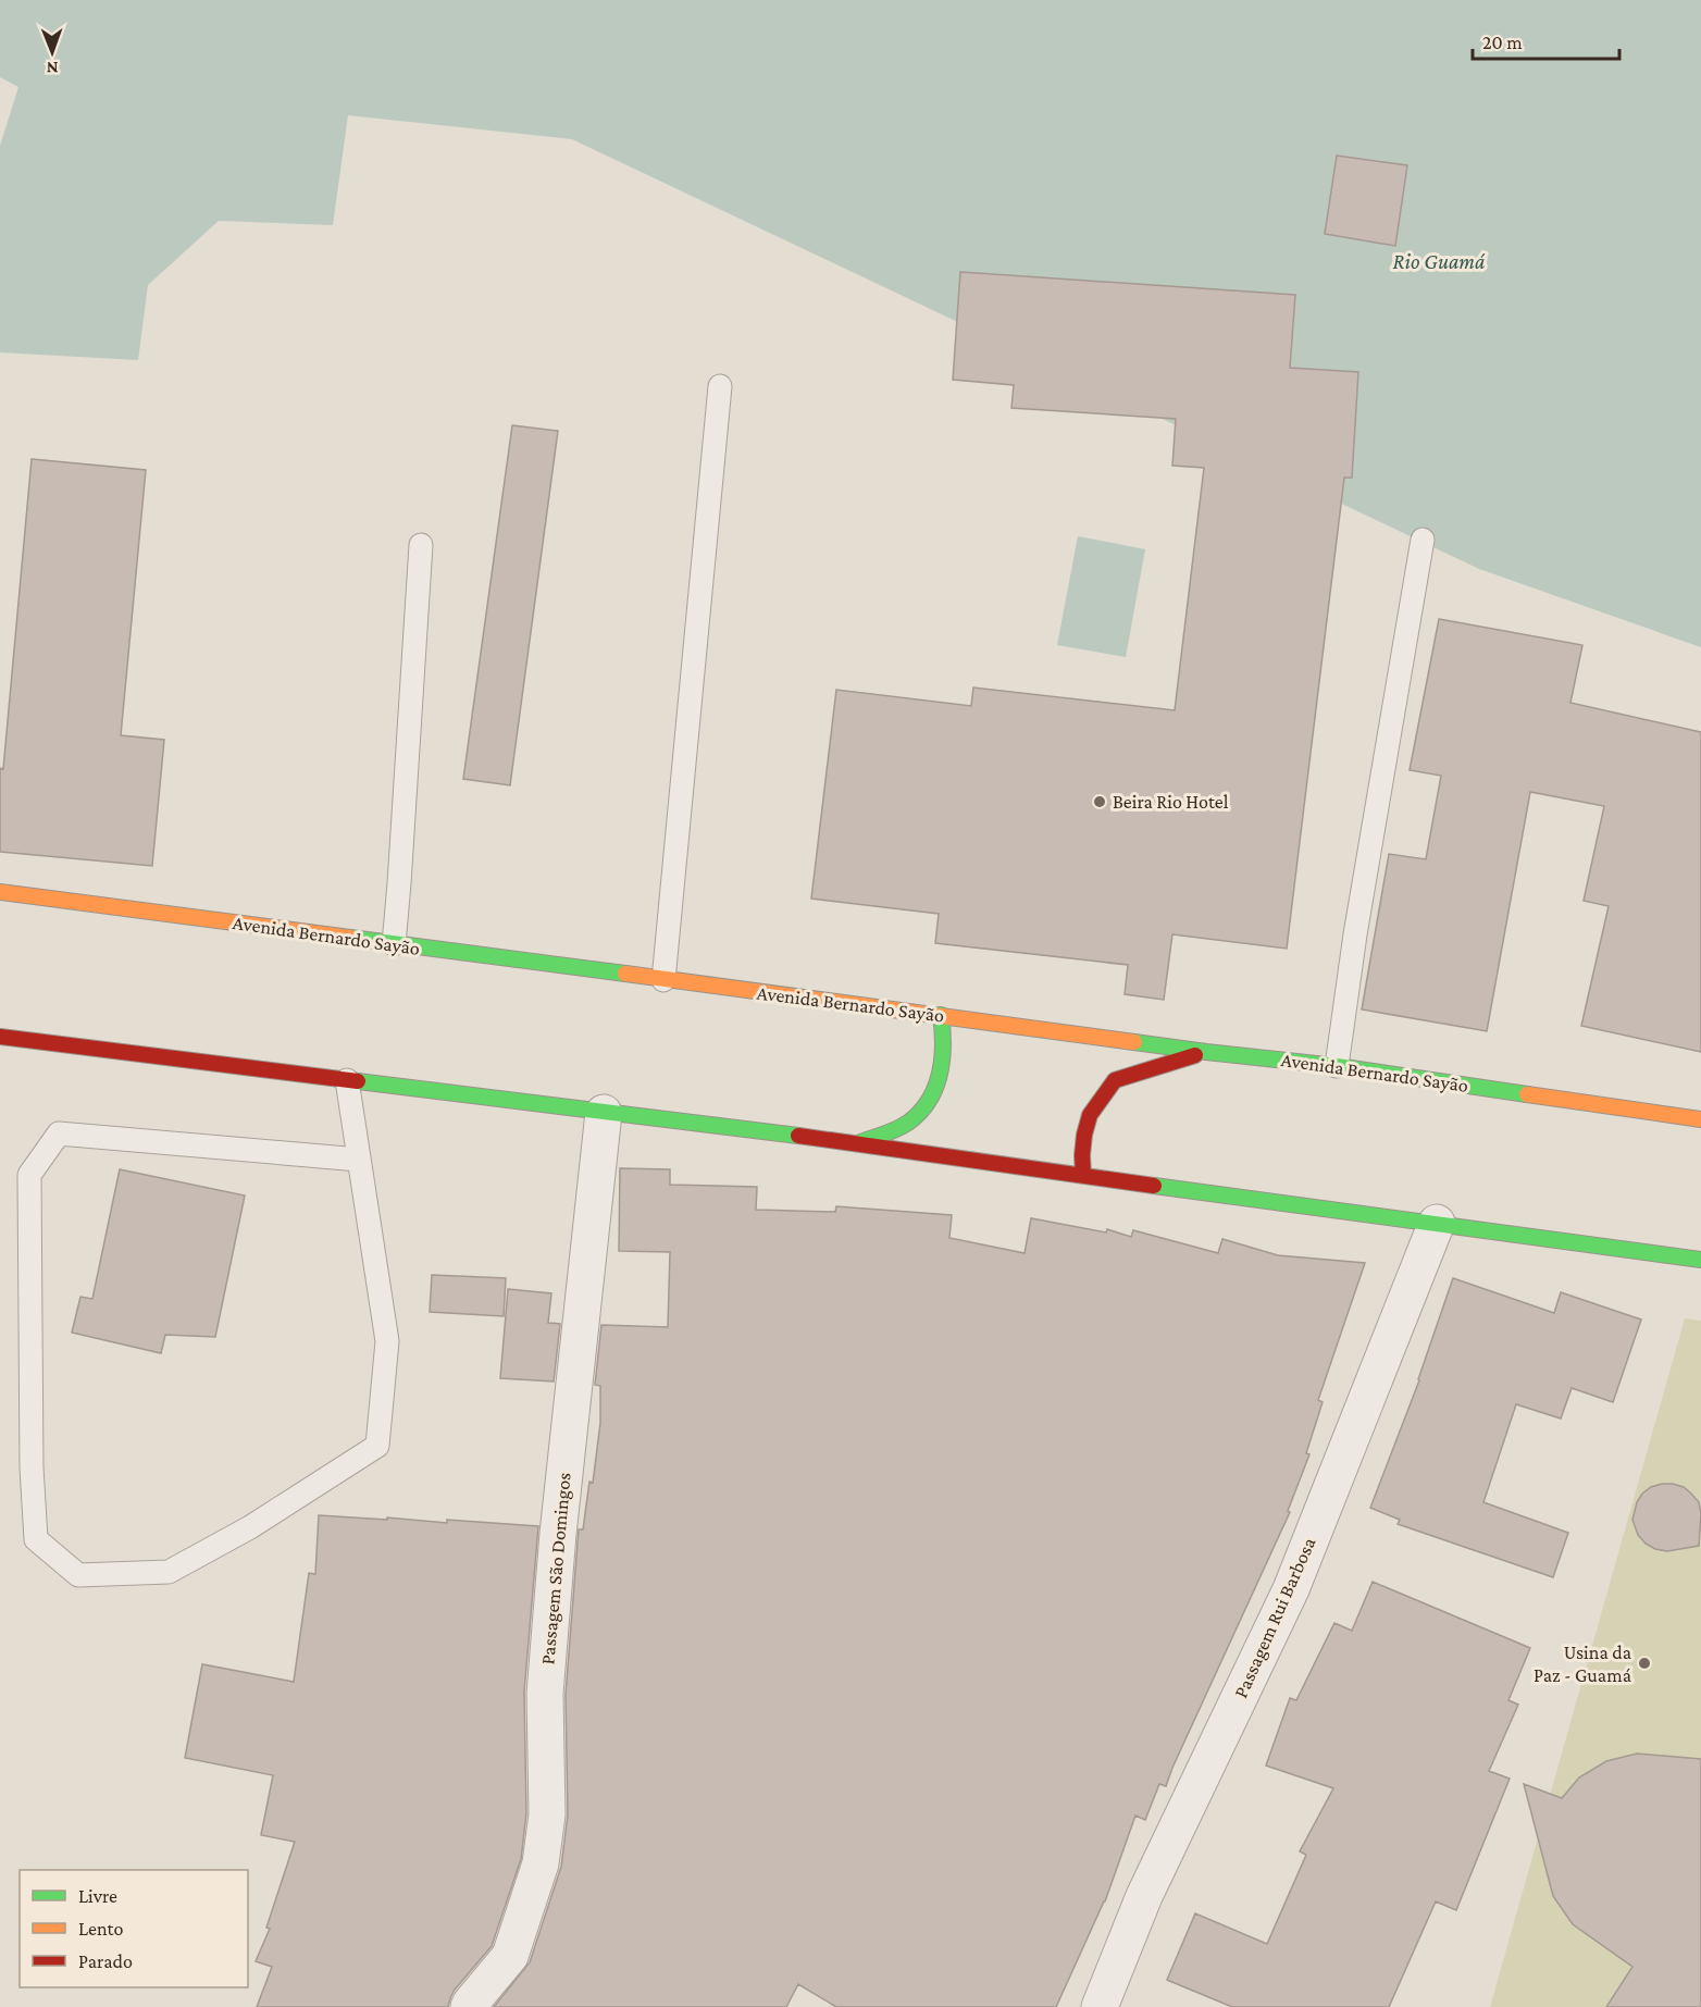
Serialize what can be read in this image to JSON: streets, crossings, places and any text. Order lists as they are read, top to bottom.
{
  "streets": {
    "main road": ["Avenida Bernardo Sayão"],
    "street": ["Passagem São Domingos", "Passagem Rui Barbosa"]
  },
  "water": ["Rio Guamá"],
  "places": ["Beira Rio Hotel", "Usina da Paz - Guamá"],
  "legend": ["Livre", "Lento", "Parado"],
  "scale_bar": "20 m",
  "north": "bottom"
}
